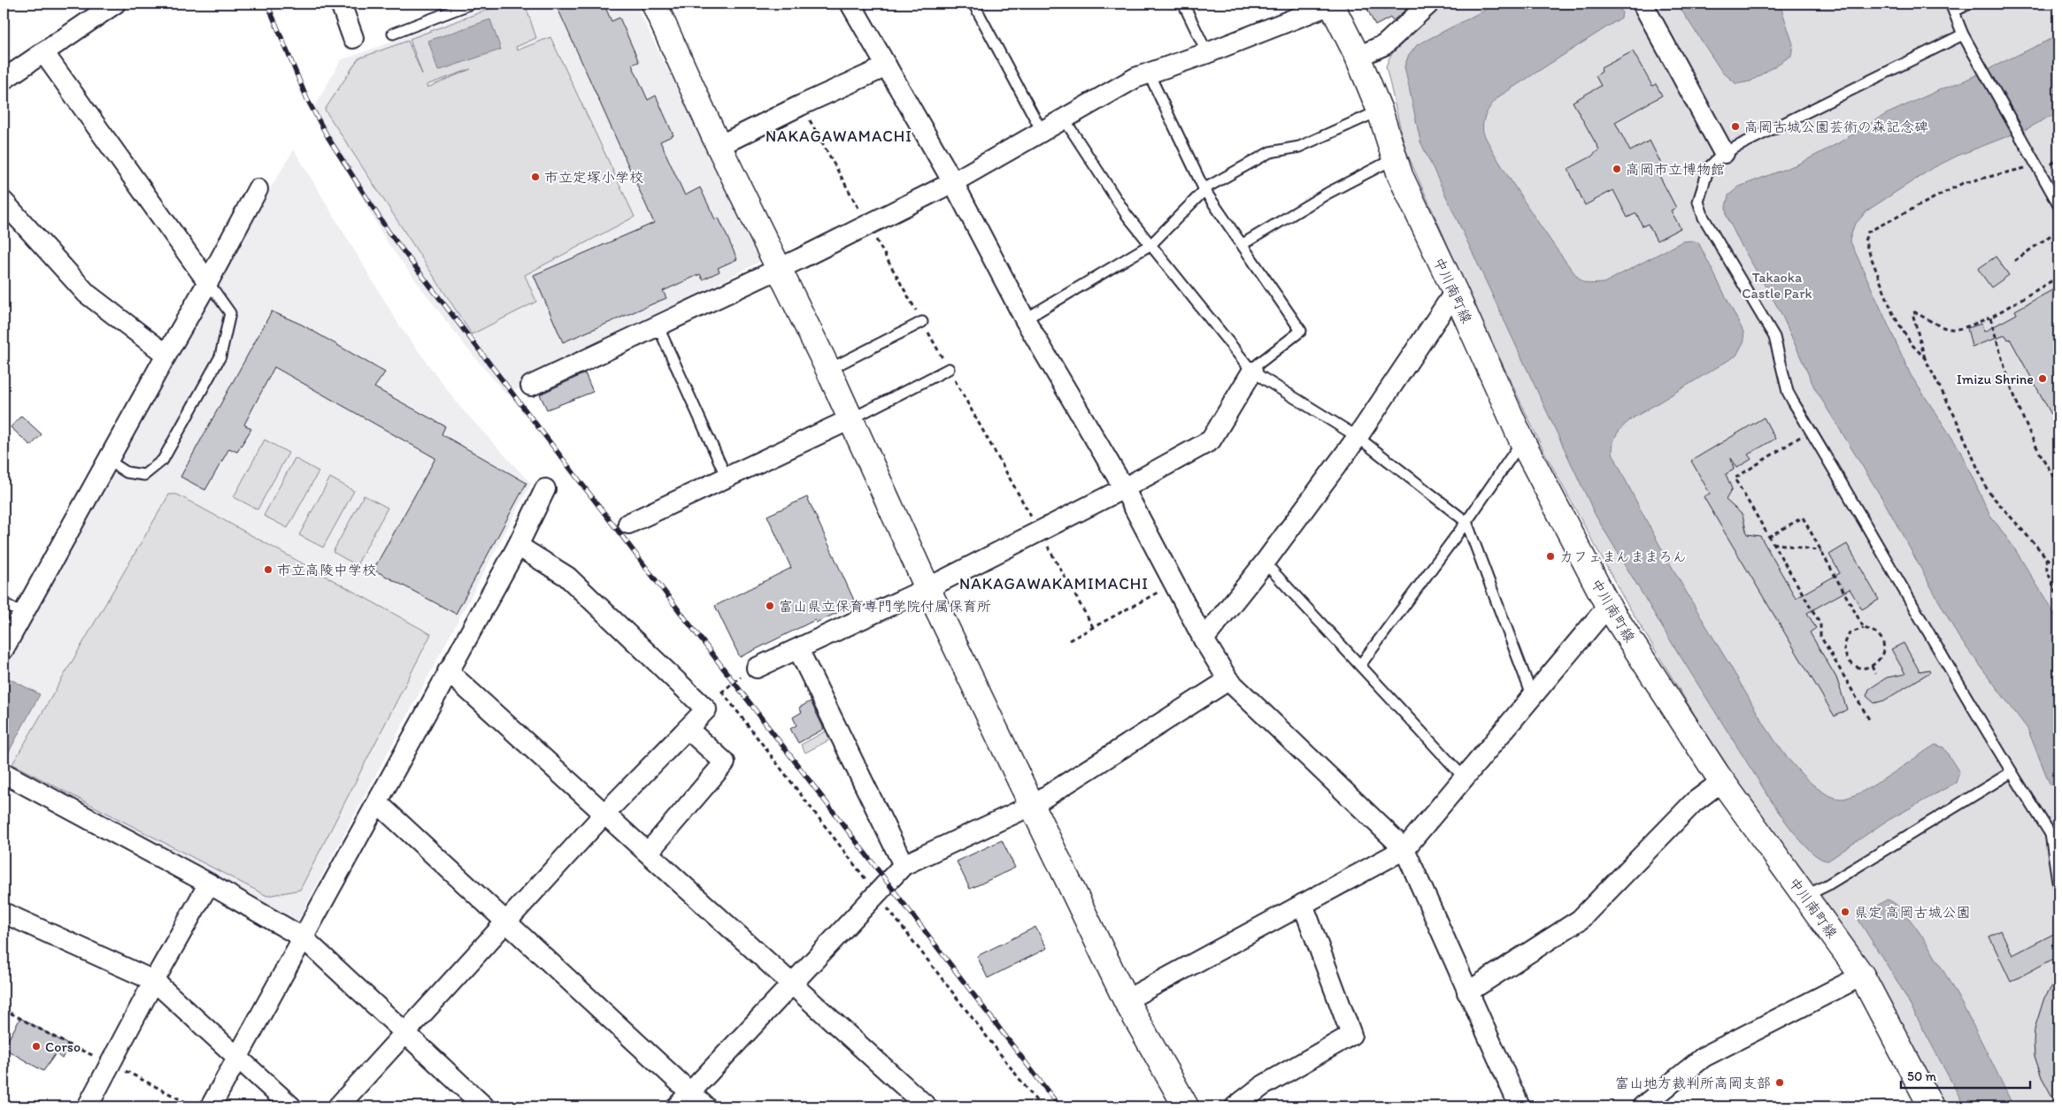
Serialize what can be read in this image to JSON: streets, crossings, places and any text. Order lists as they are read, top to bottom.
{
  "streets": {
    "main road": ["中川南町線"]
  },
  "districts": ["NAKAGAWAMACHI", "NAKAGAWAKAMIMACHI"],
  "parks": ["Takaoka Castle Park"],
  "places": [
    "高岡古城公園芸術の森記念碑",
    "高岡市立博物館",
    "市立定塚小学校",
    "Imizu Shrine",
    "カフェまんままろん",
    "市立高陵中学校",
    "富山県立保育専門学院付属保育所",
    "県定 高岡古城公園",
    "Corso",
    "富山地方裁判所高岡支部"
  ],
  "scale_bar": "50 m"
}
